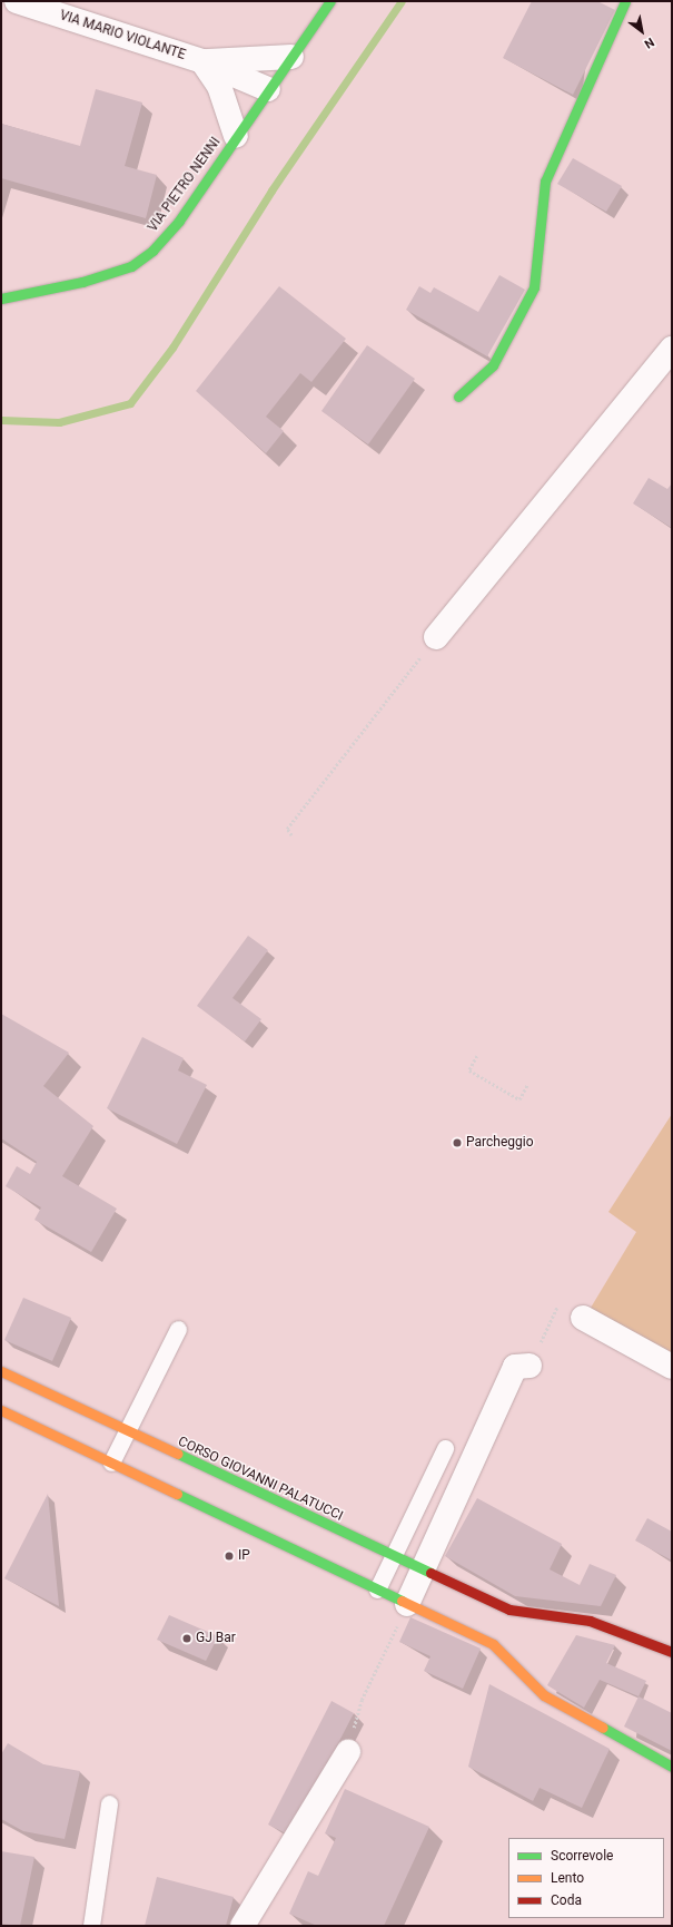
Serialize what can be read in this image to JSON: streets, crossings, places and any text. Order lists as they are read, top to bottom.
{
  "streets": {
    "street": ["VIA MARIO VIOLANTE", "VIA PIETRO NENNI", "CORSO GIOVANNI PALATUCCI"]
  },
  "crossings": [
    ["VIA MARIO VIOLANTE", "VIA PIETRO NENNI"]
  ],
  "places": ["Parcheggio", "IP", "GJ Bar"],
  "legend": ["Scorrevole", "Lento", "Coda"],
  "north": "bottom right"
}
